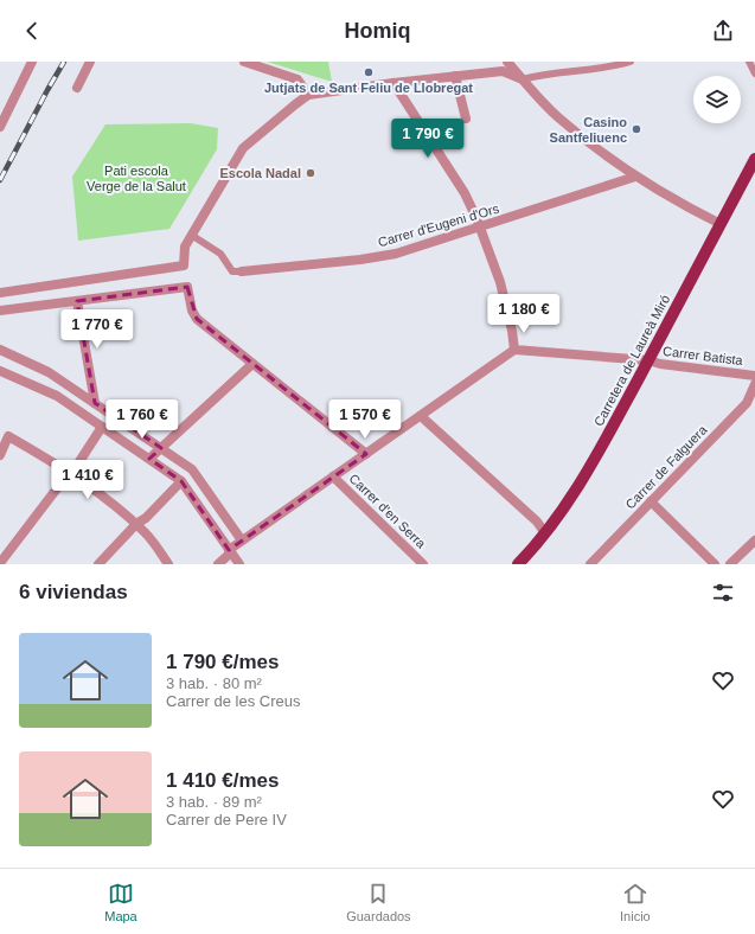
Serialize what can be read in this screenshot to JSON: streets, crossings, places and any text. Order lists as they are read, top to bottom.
{
  "streets": {
    "main road": ["Carretera de Laureà Miró"],
    "street": [
      "Carrer d'Eugeni d'Ors",
      "Carrer Batista",
      "Carrer de Falguera",
      "Carrer d'en Serra"
    ]
  },
  "crossings": [
    ["Carrer Batista", "Carretera de Laureà Miró"]
  ],
  "parks": ["Pati escola Verge de la Salut"],
  "places": ["Jutjats de Sant Feliu de Llobregat", "Casino Santfeliuenc", "Escola Nadal"],
  "page": {
    "header": "Homiq",
    "price": [
      "1 790 €",
      "1 180 €",
      "1 770 €",
      "1 760 €",
      "1 570 €",
      "1 410 €"
    ],
    "heading": "6 viviendas",
    "list": [
      {
        "name": "1 790 €/mes",
        "note": "3 hab. · 80 m² · Carrer de les Creus"
      },
      {
        "name": "1 410 €/mes",
        "note": "3 hab. · 89 m² · Carrer de Pere IV"
      }
    ],
    "tabs": ["Mapa", "Guardados", "Inicio"]
  }
}
